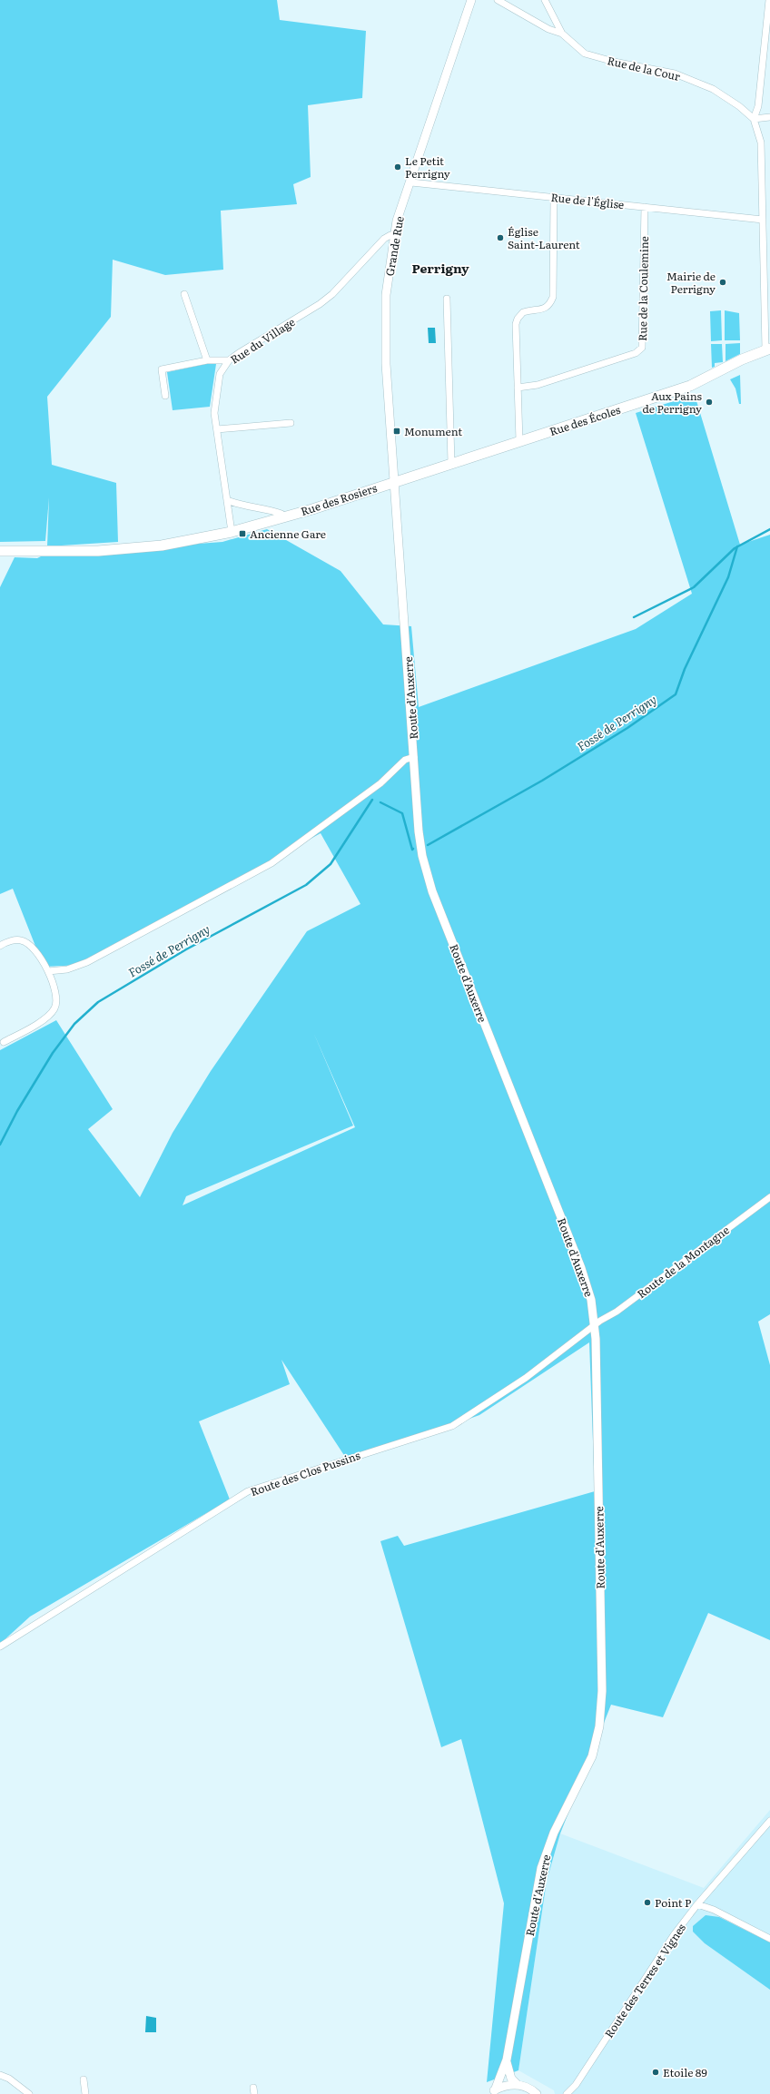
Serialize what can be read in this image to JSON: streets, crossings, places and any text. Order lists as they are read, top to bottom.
{
  "streets": {
    "main road": ["Rue des Écoles", "Rue des Rosiers"],
    "street": [
      "Rue de la Cour",
      "Rue de l'Église",
      "Grande Rue",
      "Rue de la Coulemine",
      "Rue du Village",
      "Route d'Auxerre",
      "Route de la Montagne",
      "Route des Clos Pussins",
      "Route des Terres et Vignes"
    ]
  },
  "crossings": [
    ["Rue de l'Église", "Grande Rue"],
    ["Rue de l'Église", "Rue de la Coulemine"],
    ["Grande Rue", "Rue du Village"],
    ["Grande Rue", "Rue des Écoles"],
    ["Grande Rue", "Rue des Rosiers"],
    ["Grande Rue", "Route d'Auxerre"],
    ["Rue du Village", "Rue des Rosiers"],
    ["Rue des Écoles", "Rue des Rosiers"],
    ["Route d'Auxerre", "Route de la Montagne"],
    ["Route d'Auxerre", "Route des Clos Pussins"],
    ["Route de la Montagne", "Route des Clos Pussins"]
  ],
  "districts": ["Perrigny"],
  "water": ["Fossé de Perrigny"],
  "places": {
    "other": [
      "Le Petit Perrigny",
      "Église Saint-Laurent",
      "Mairie de Perrigny",
      "Aux Pains de Perrigny",
      "Point P",
      "Etoile 89"
    ],
    "transit": ["Monument", "Ancienne Gare"]
  }
}
